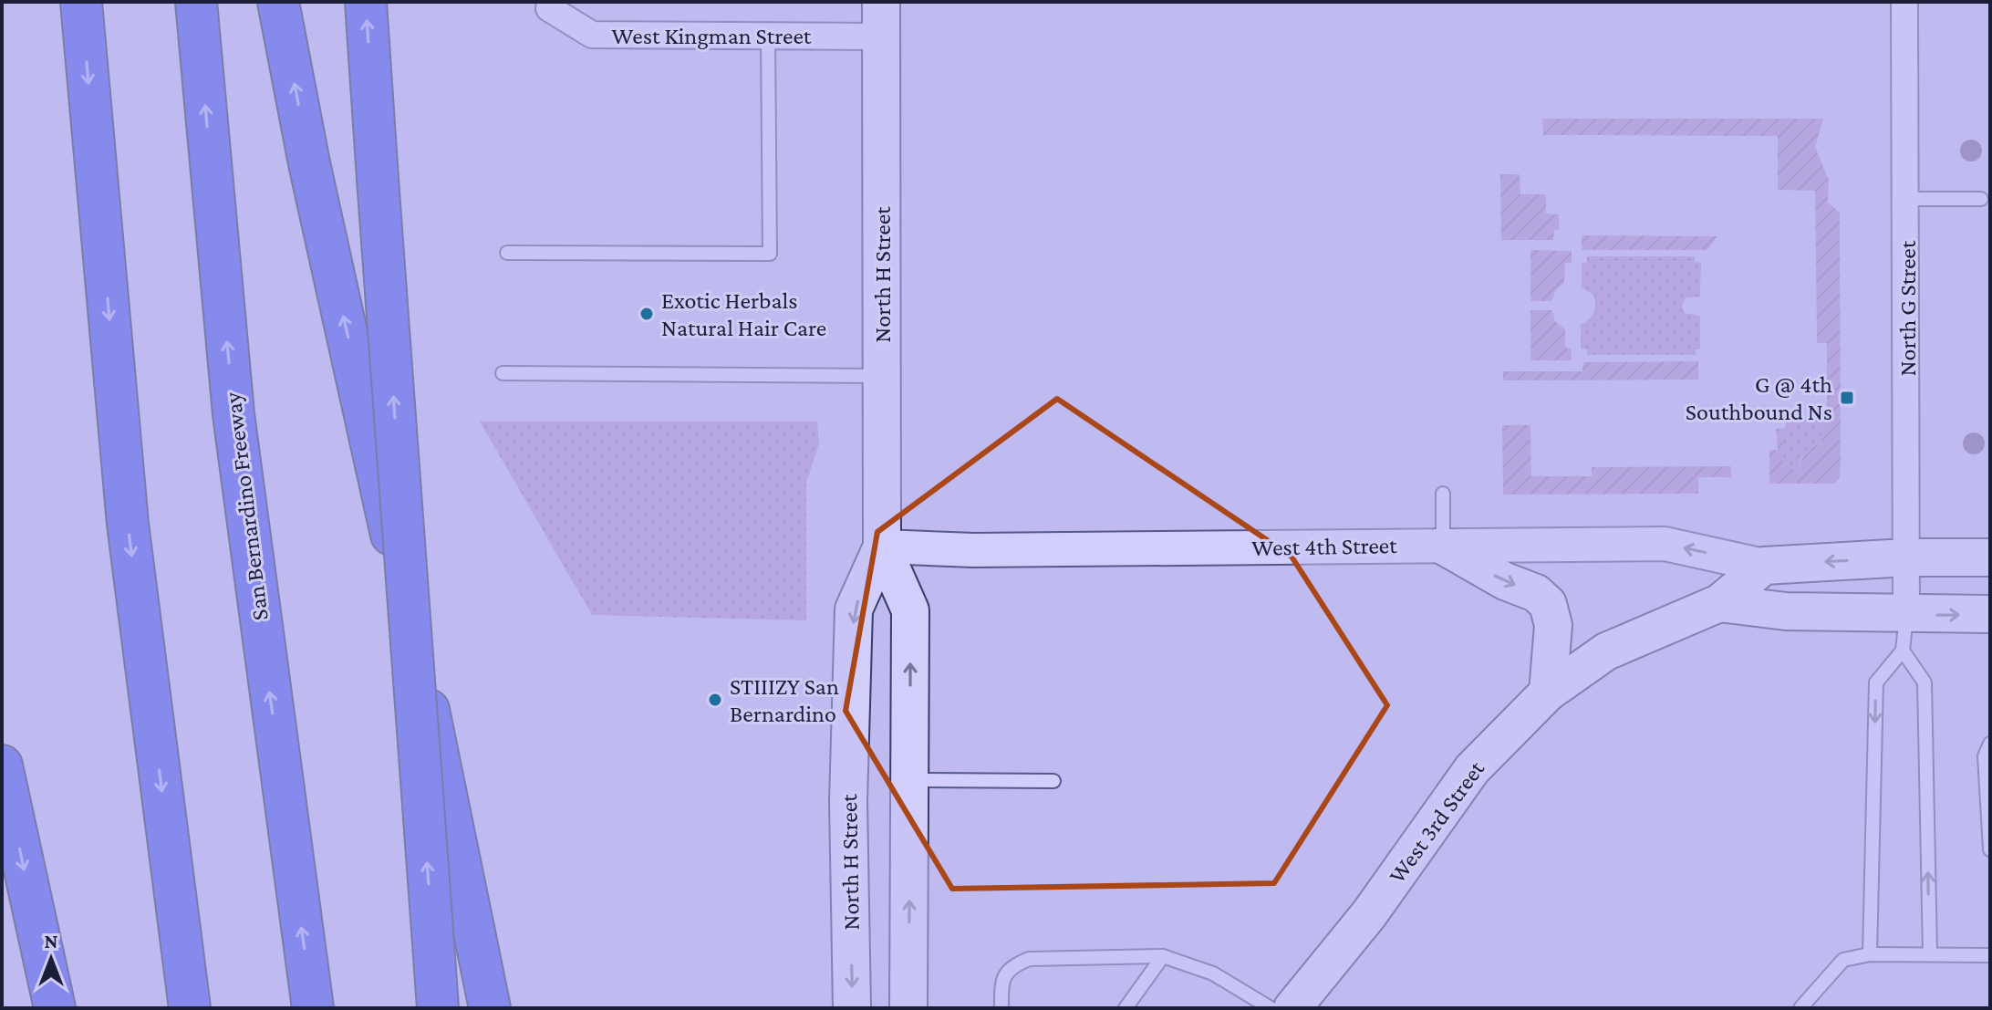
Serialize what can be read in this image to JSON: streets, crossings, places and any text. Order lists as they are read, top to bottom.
{
  "streets": {
    "highway": ["San Bernardino Freeway"],
    "main road": ["North H Street", "West 3rd Street"],
    "street": ["West Kingman Street", "North G Street", "West 4th Street"]
  },
  "crossings": [
    ["West Kingman Street", "North H Street"],
    ["North H Street", "West 4th Street"],
    ["West 4th Street", "West 3rd Street"]
  ],
  "one_way": ["West 4th Street"],
  "places": {
    "other": ["Exotic Herbals Natural Hair Care", "STIIIZY San Bernardino"],
    "transit": ["G @ 4th Southbound Ns"]
  },
  "north": "top"
}
